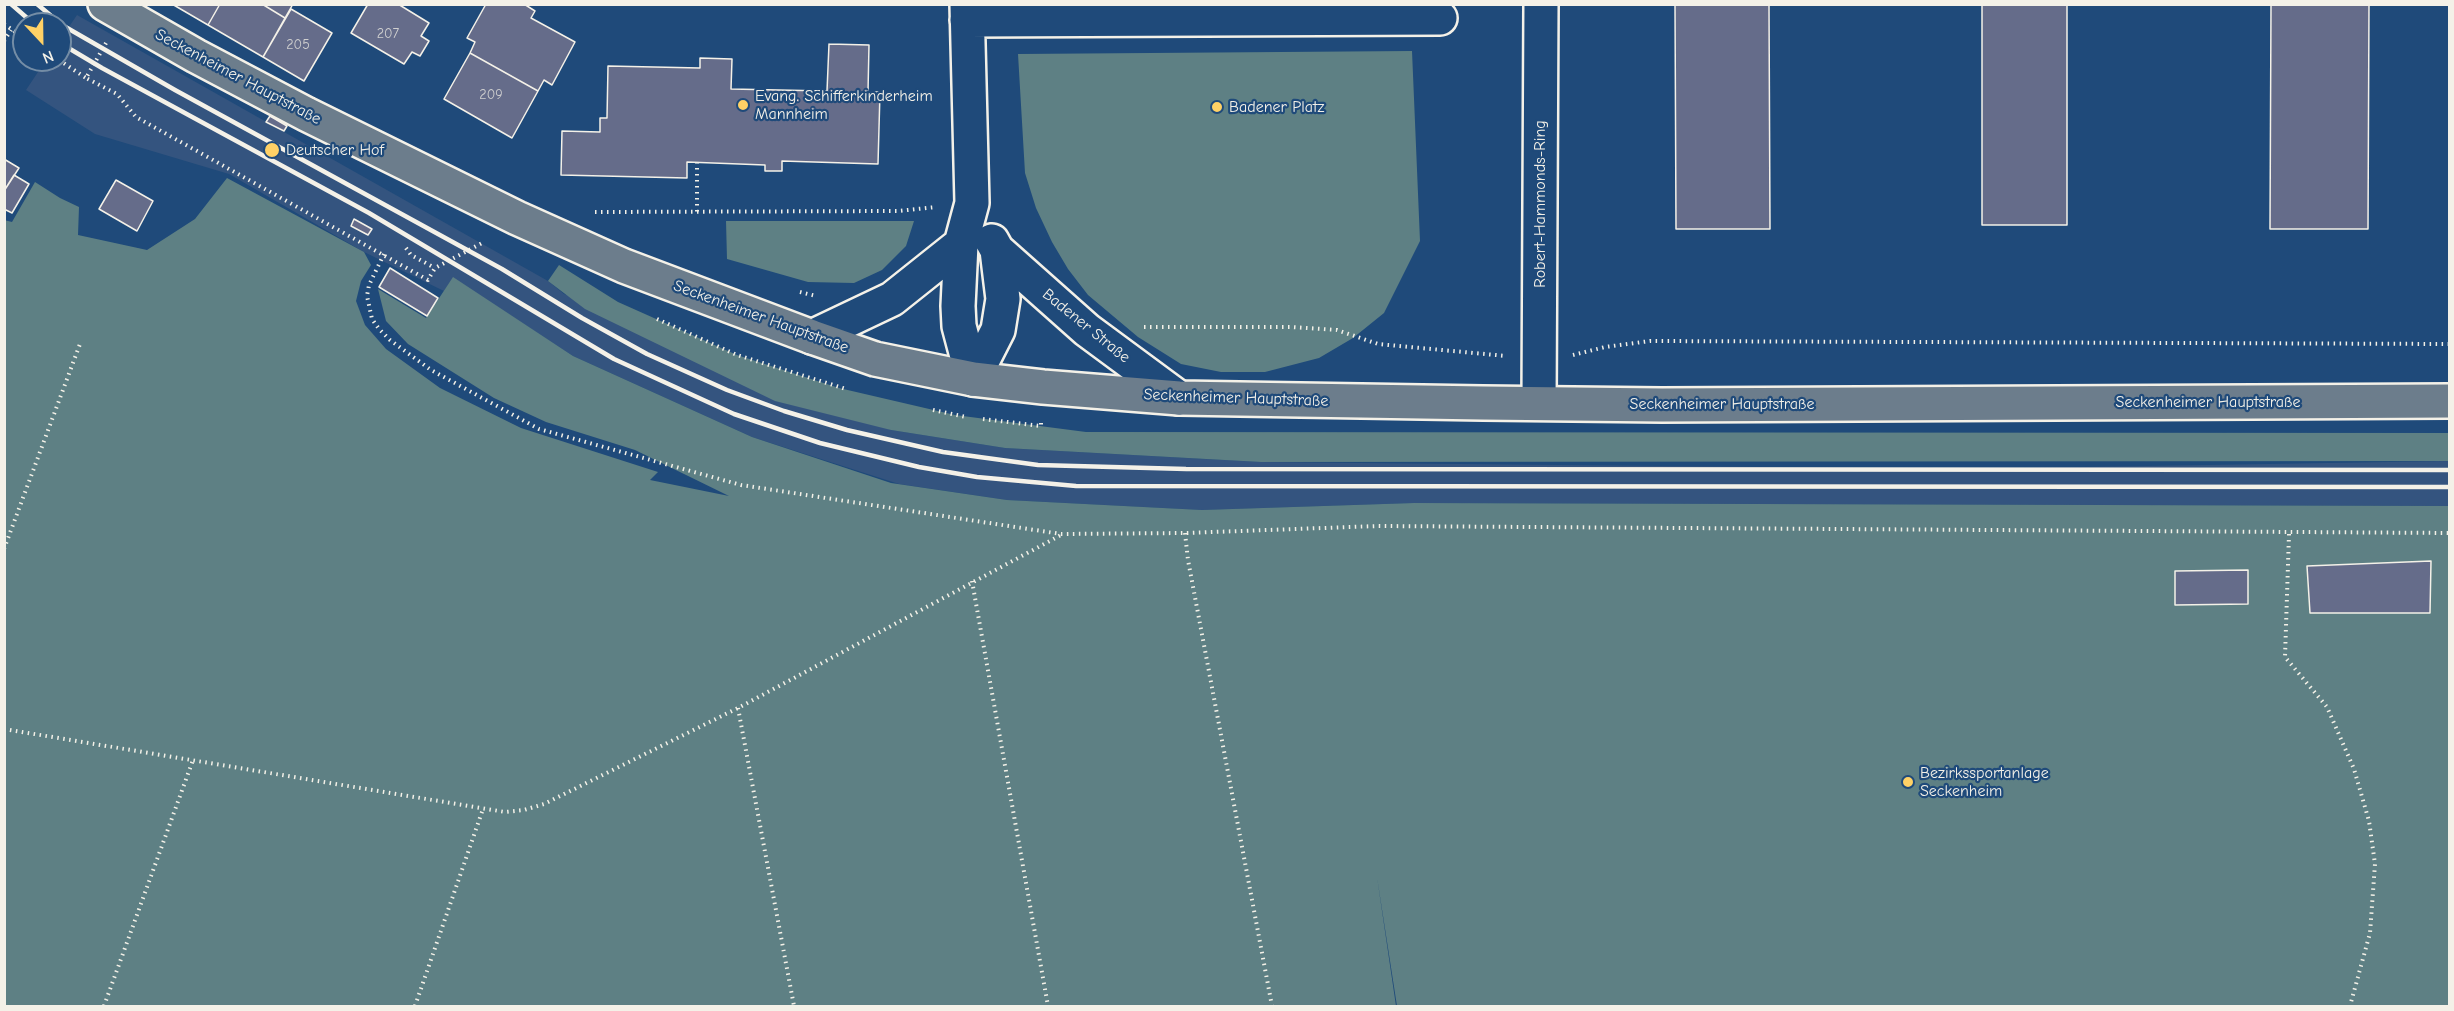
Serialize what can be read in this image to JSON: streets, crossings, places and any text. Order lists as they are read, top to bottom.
{
  "streets": {
    "main road": ["Seckenheimer Hauptstraße"],
    "street": ["Robert-Hammonds-Ring", "Badener Straße"]
  },
  "crossings": [
    ["Seckenheimer Hauptstraße", "Robert-Hammonds-Ring"],
    ["Seckenheimer Hauptstraße", "Badener Straße"]
  ],
  "places": [
    "Evang. Schifferkinderheim Mannheim",
    "Badener Platz",
    "Deutscher Hof",
    "Bezirkssportanlage Seckenheim"
  ],
  "house_numbers": ["207", "205", "209"],
  "north": "bottom"
}
